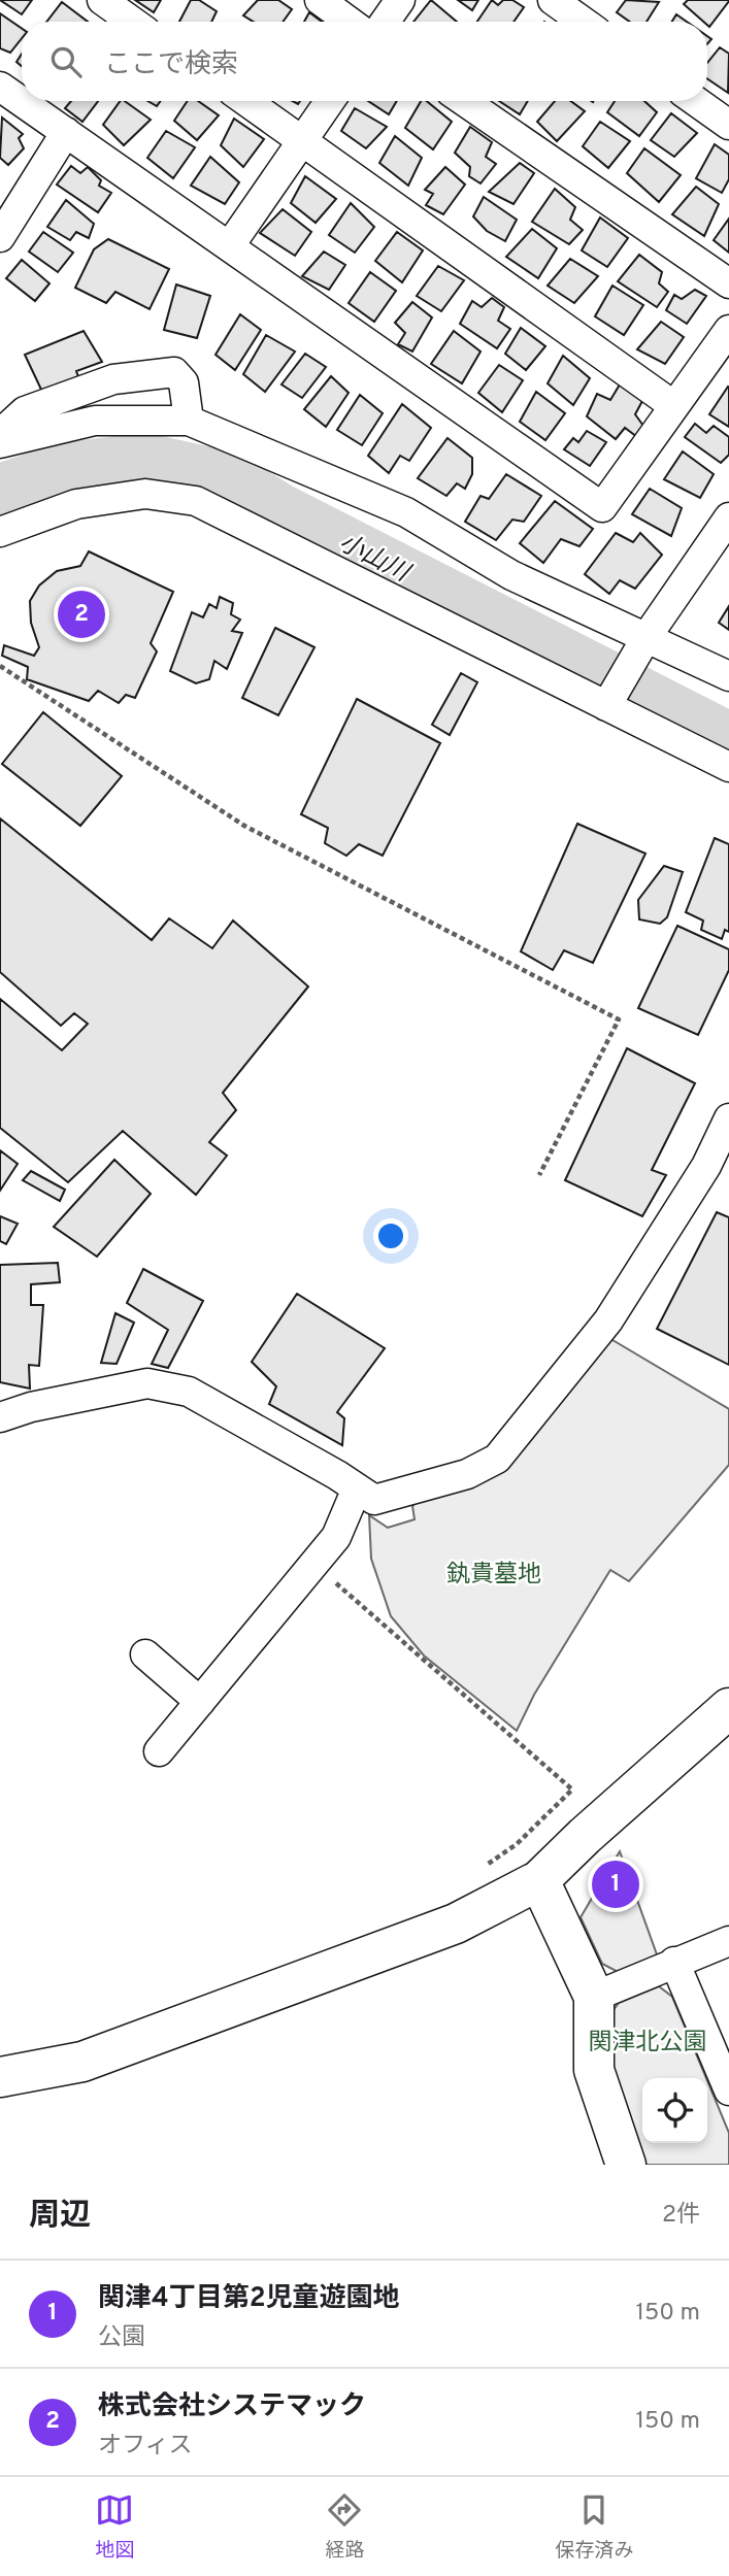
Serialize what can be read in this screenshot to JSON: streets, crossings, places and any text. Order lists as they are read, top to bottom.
{
  "water": ["小山川"],
  "parks": ["釻貴墓地", "関津北公園"],
  "page": {
    "search": "ここで検索",
    "pins": ["2", "1"],
    "heading": ["周辺", "2件"],
    "list": [
      {
        "mark": "1",
        "name": "関津4丁目第2児童遊園地",
        "note": "公園",
        "value": "150 m"
      },
      {
        "mark": "2",
        "name": "株式会社システマック",
        "note": "オフィス",
        "value": "150 m"
      }
    ],
    "nav": ["地図", "経路", "保存済み"]
  }
}
